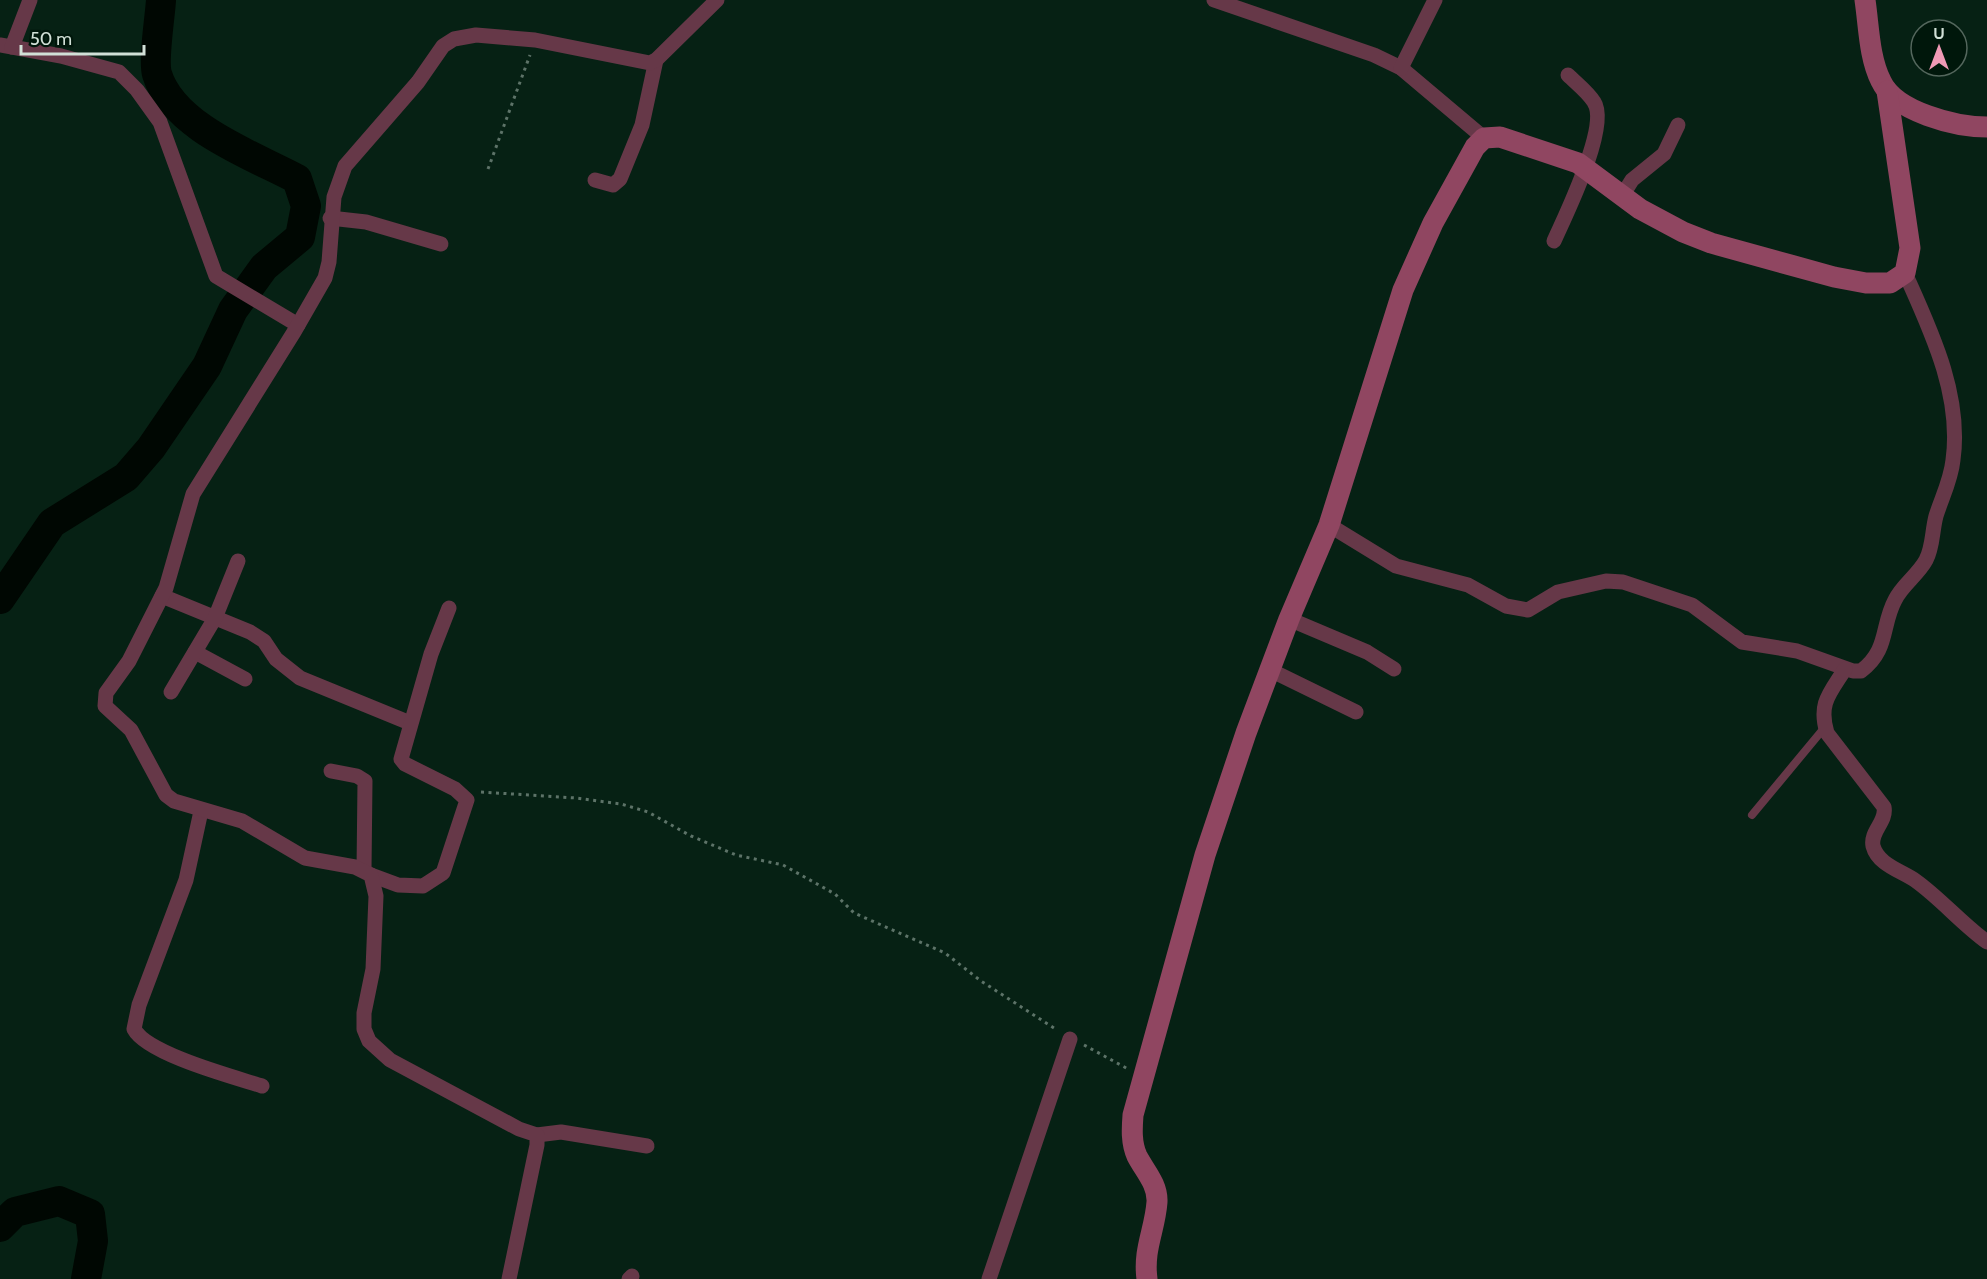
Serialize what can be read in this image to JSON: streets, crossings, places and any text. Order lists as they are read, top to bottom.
{
  "scale_bar": "50 m",
  "north": "top"
}
